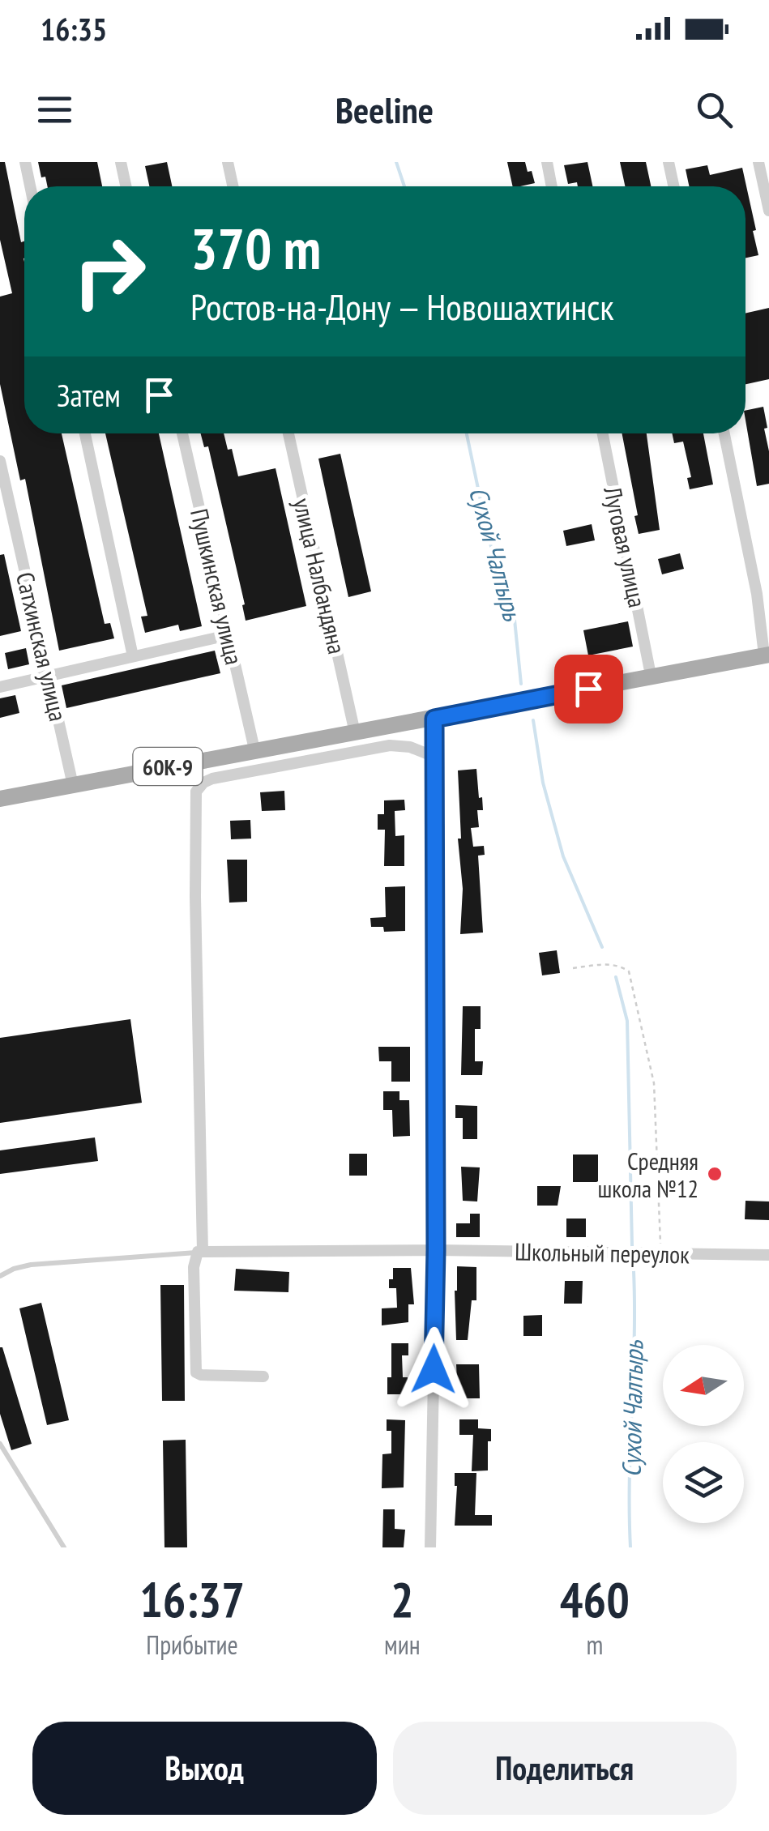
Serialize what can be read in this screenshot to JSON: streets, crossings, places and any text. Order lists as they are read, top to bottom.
{
  "streets": {
    "main road": ["60К-9"],
    "street": [
      "Луговая улица",
      "улица Налбандяна",
      "Пушкинская улица",
      "Сатхинская улица",
      "Школьный переулок"
    ]
  },
  "crossings": [
    ["Луговая улица", "60К-9"],
    ["улица Налбандяна", "60К-9"],
    ["Пушкинская улица", "60К-9"],
    ["Сатхинская улица", "60К-9"]
  ],
  "water": ["Сухой Чалтырь"],
  "places": ["Средняя школа №12"],
  "north": "left",
  "page": {
    "status": "16:35",
    "header": "Beeline",
    "turn": ["370 m", "Ростов-на-Дону — Новошахтинск"],
    "then": "Затем",
    "eta": [
      "16:37",
      "Прибытие",
      "2",
      "мин",
      "460",
      "m"
    ],
    "buttons": ["Выход", "Поделиться"]
  }
}
